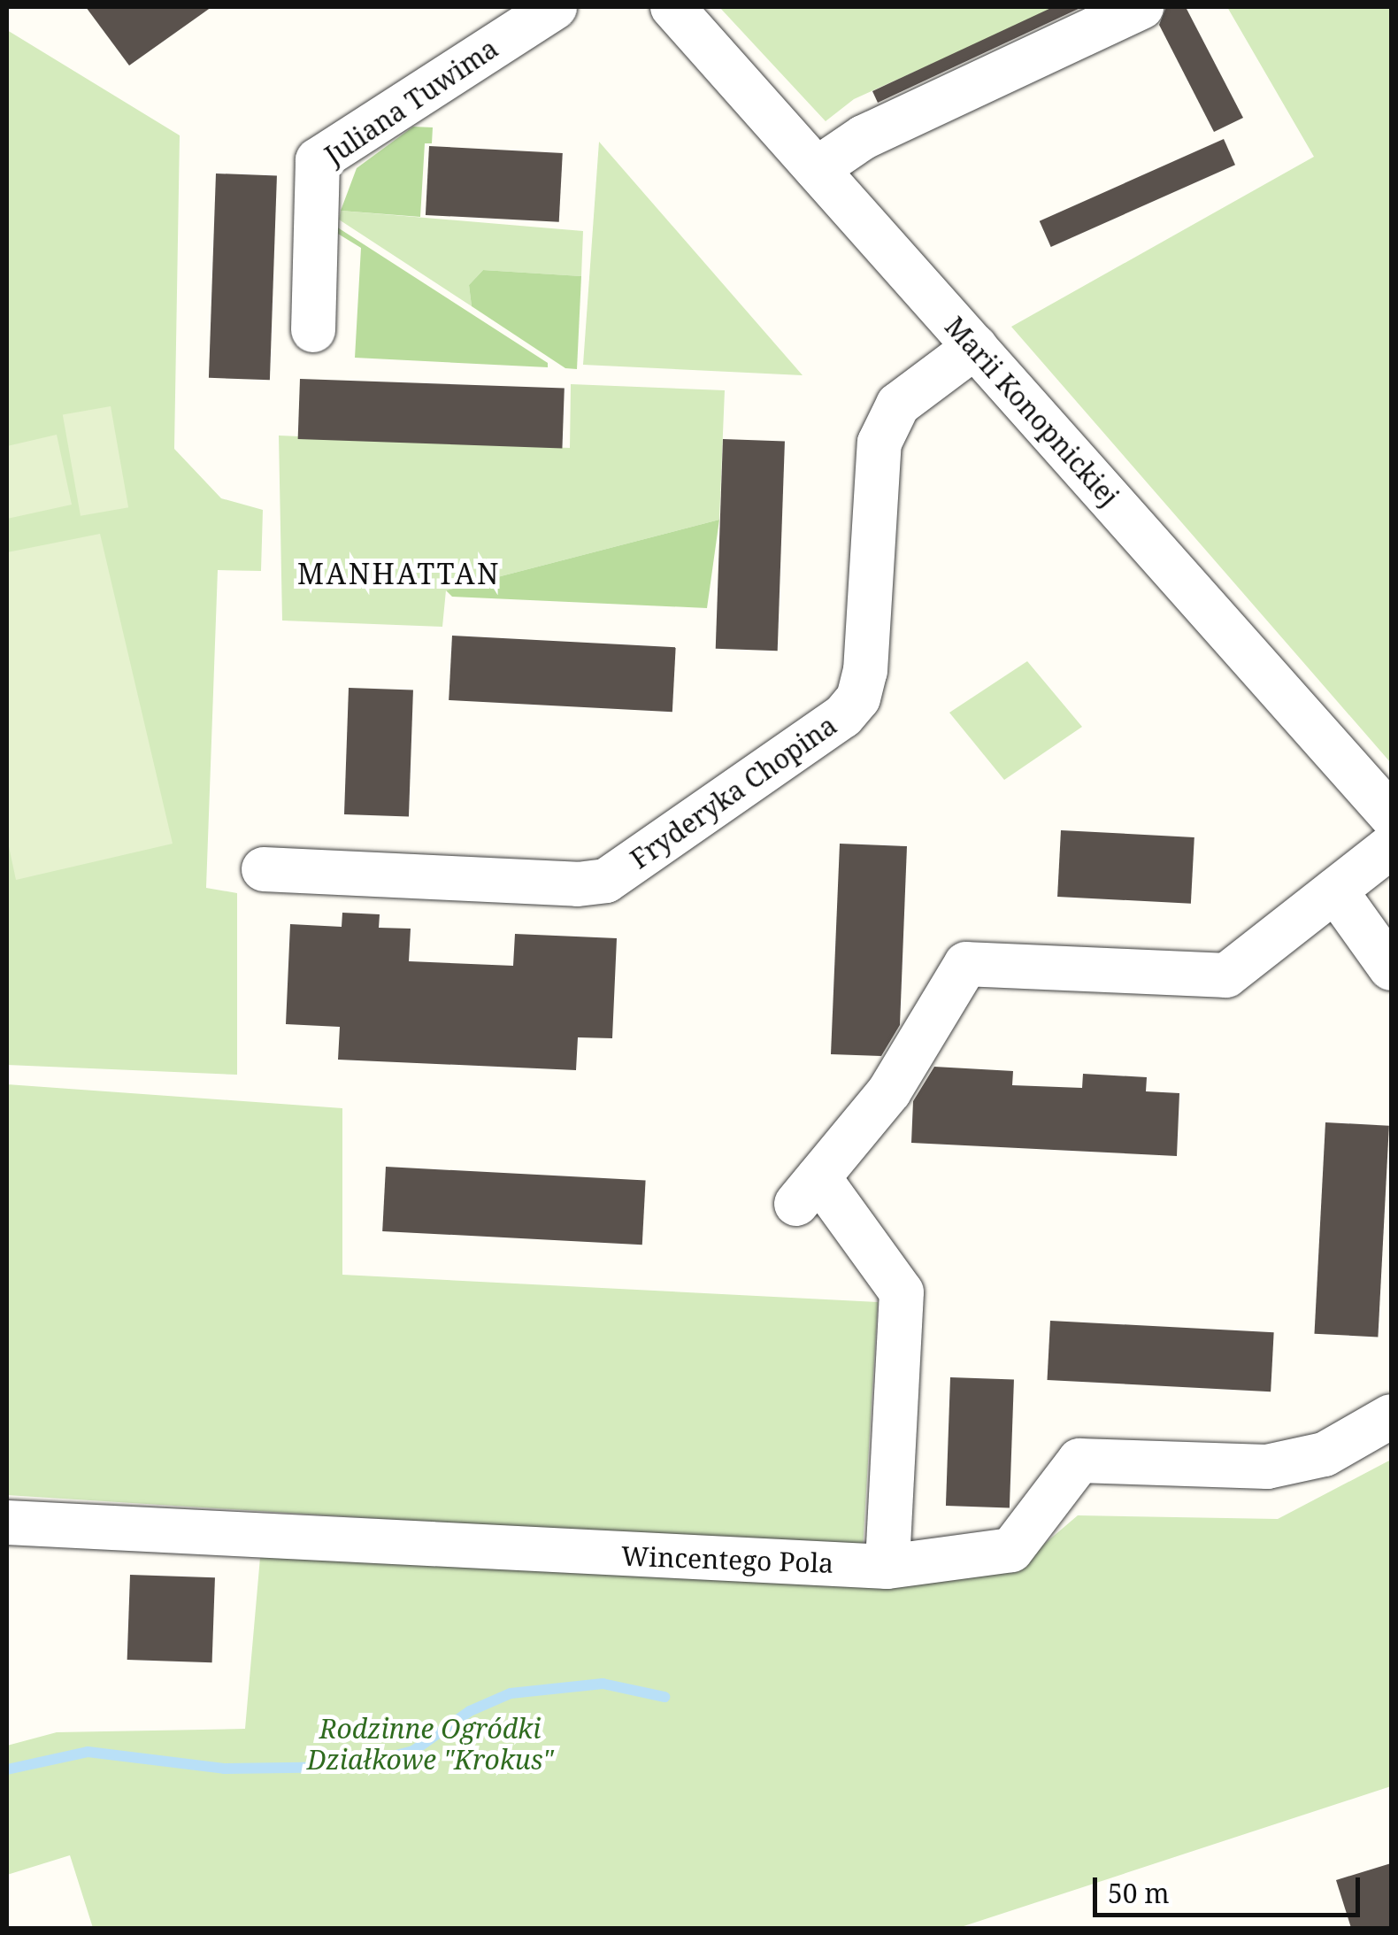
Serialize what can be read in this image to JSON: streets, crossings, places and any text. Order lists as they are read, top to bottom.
{
  "streets": {
    "street": [
      "Juliana Tuwima",
      "Marii Konopnickiej",
      "Fryderyka Chopina",
      "Wincentego Pola"
    ]
  },
  "crossings": [
    ["Marii Konopnickiej", "Fryderyka Chopina"]
  ],
  "districts": ["MANHATTAN"],
  "parks": ["Rodzinne Ogródki Działkowe \"Krokus\""],
  "scale_bar": "50 m"
}
